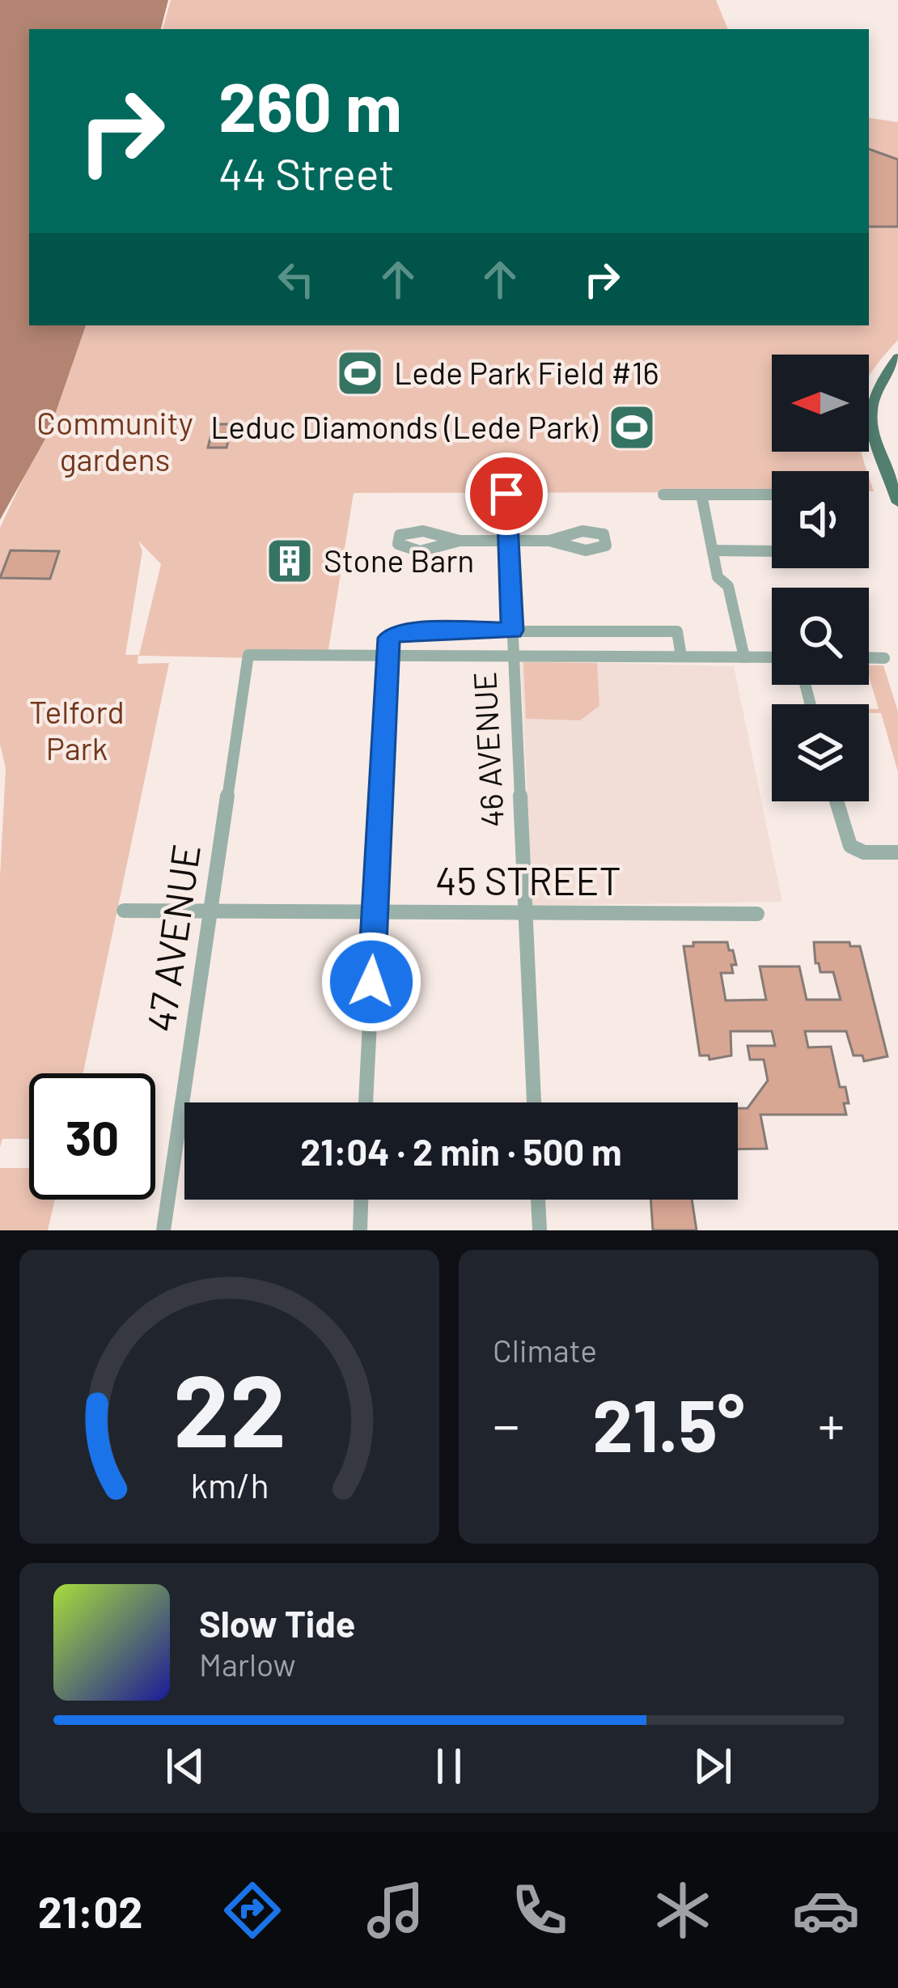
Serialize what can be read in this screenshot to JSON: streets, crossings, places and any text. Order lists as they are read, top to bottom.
{
  "streets": {
    "street": ["46 AVENUE", "45 STREET", "47 AVENUE"]
  },
  "crossings": [
    ["46 AVENUE", "45 STREET"],
    ["45 STREET", "47 AVENUE"]
  ],
  "parks": ["Community gardens", "Telford Park"],
  "places": {
    "sports": ["Lede Park Field #16", "Leduc Diamonds (Lede Park)"],
    "building": ["Stone Barn"]
  },
  "north": "left",
  "page": {
    "turn": ["260 m", "44 Street"],
    "limit": "30",
    "trip": "21:04 · 2 min · 500 m",
    "tile": "Climate",
    "heat": ["−", "21.5°", "+"],
    "song": ["Slow Tide", "Marlow"],
    "tabs": "21:02",
    "gauge": ["22", "km/h"]
  }
}
